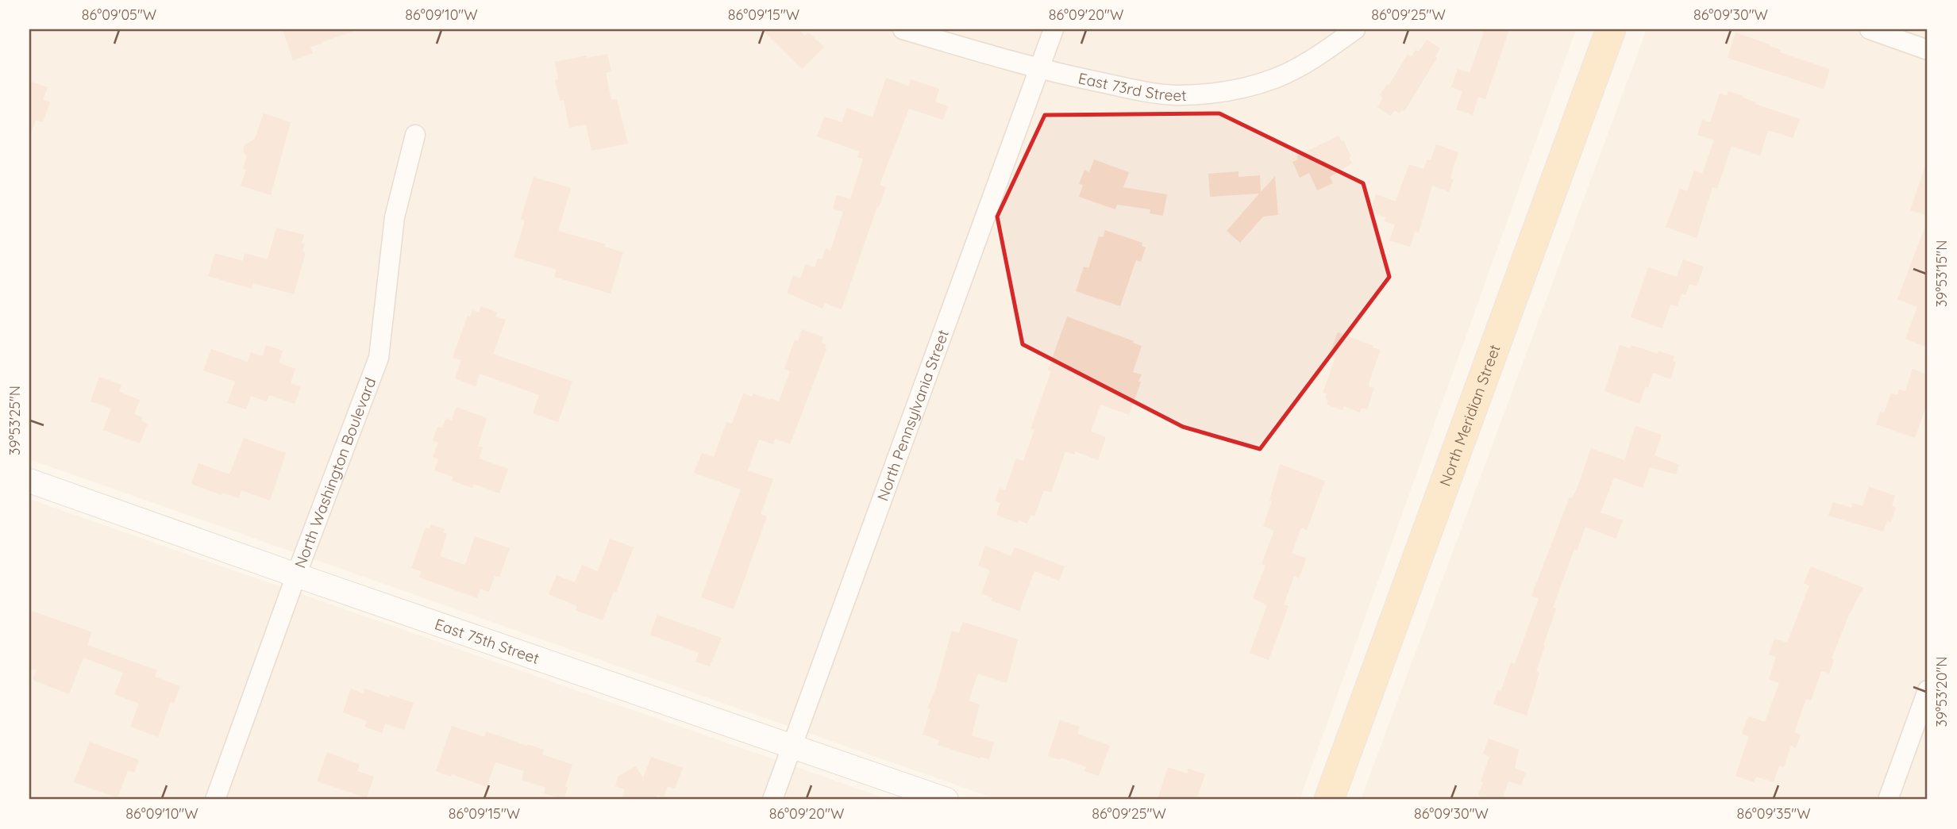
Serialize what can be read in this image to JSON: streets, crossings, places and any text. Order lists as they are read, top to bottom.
{
  "streets": {
    "main road": ["North Meridian Street"],
    "street": [
      "East 73rd Street",
      "North Pennsylvania Street",
      "North Washington Boulevard",
      "East 75th Street"
    ]
  },
  "crossings": [
    ["East 73rd Street", "North Pennsylvania Street"],
    ["North Pennsylvania Street", "East 75th Street"],
    ["North Washington Boulevard", "East 75th Street"]
  ],
  "coordinates": [
    "86°09'05\"W",
    "86°09'10\"W",
    "86°09'15\"W",
    "86°09'20\"W",
    "86°09'25\"W",
    "86°09'30\"W",
    "39°53'15\"N",
    "39°53'25\"N",
    "39°53'20\"N",
    "86°09'35\"W"
  ]
}
